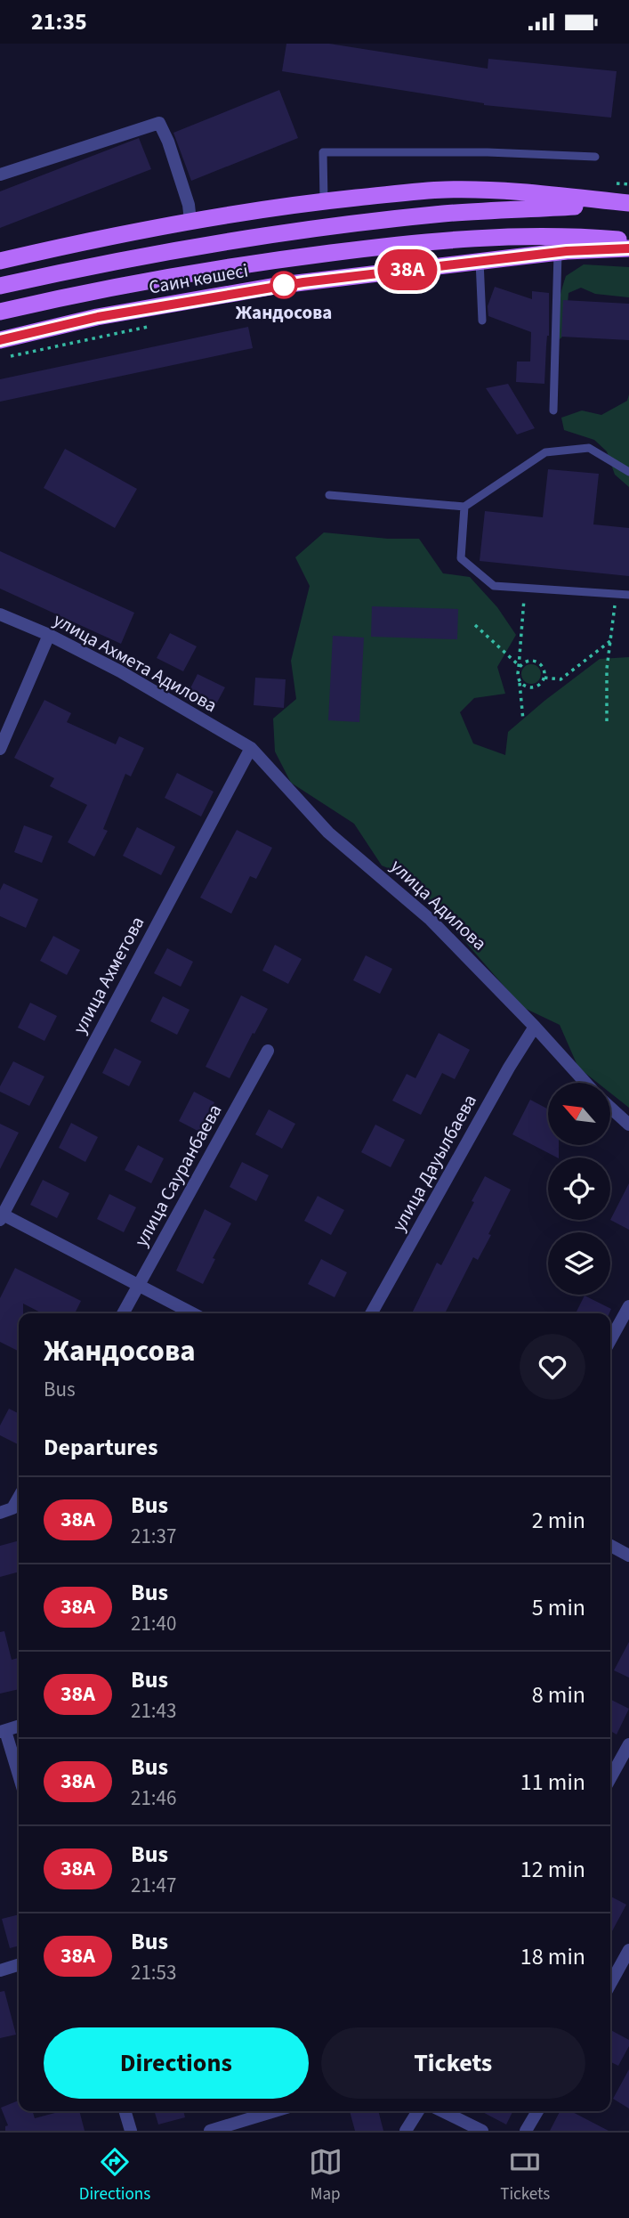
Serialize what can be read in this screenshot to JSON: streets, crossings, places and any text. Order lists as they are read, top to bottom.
{
  "streets": {
    "main road": ["Саин көшесі"],
    "street": [
      "улица Ахмета Адилова",
      "улица Адилова",
      "улица Ахметова",
      "улица Дауылбаева",
      "улица Сауранбаева"
    ]
  },
  "crossings": [
    ["улица Ахмета Адилова", "улица Адилова"],
    ["улица Ахмета Адилова", "улица Ахметова"],
    ["улица Адилова", "улица Ахметова"],
    ["улица Адилова", "улица Дауылбаева"]
  ],
  "places": ["Жандосова"],
  "lines": ["bus line 38А"],
  "north": "top left",
  "page": {
    "status": "21:35",
    "on_map": "38А",
    "heading": [
      ["Жандосова", "Bus"],
      "Departures"
    ],
    "list": [
      {
        "mark": "38А",
        "name": "Bus",
        "note": "21:37",
        "value": "2 min"
      },
      {
        "mark": "38А",
        "name": "Bus",
        "note": "21:40",
        "value": "5 min"
      },
      {
        "mark": "38А",
        "name": "Bus",
        "note": "21:43",
        "value": "8 min"
      },
      {
        "mark": "38А",
        "name": "Bus",
        "note": "21:46",
        "value": "11 min"
      },
      {
        "mark": "38А",
        "name": "Bus",
        "note": "21:47",
        "value": "12 min"
      },
      {
        "mark": "38А",
        "name": "Bus",
        "note": "21:53",
        "value": "18 min"
      }
    ],
    "buttons": ["Directions", "Tickets"],
    "tabs": ["Directions", "Map", "Tickets"]
  }
}
